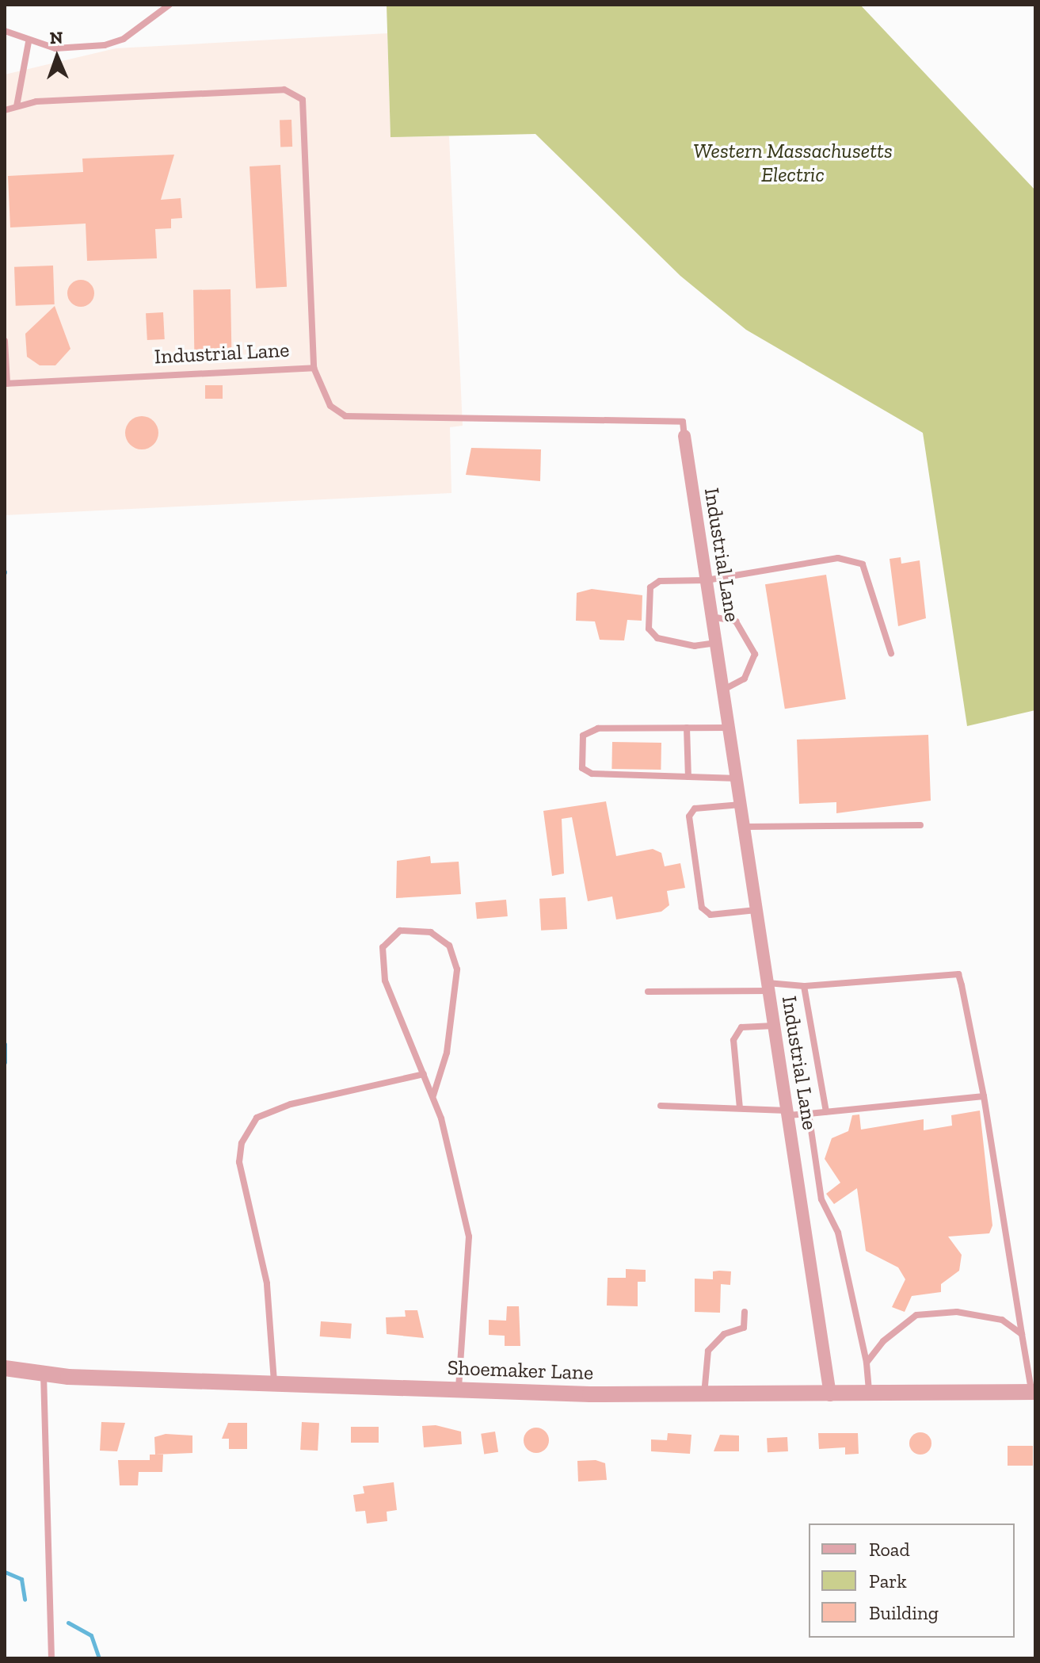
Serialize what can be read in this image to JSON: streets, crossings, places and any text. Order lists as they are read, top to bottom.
{
  "streets": {
    "street": ["Industrial Lane", "Shoemaker Lane"]
  },
  "crossings": [
    ["Industrial Lane", "Shoemaker Lane"]
  ],
  "parks": ["Western Massachusetts Electric"],
  "legend": ["Road", "Park", "Building"],
  "north": "top"
}
